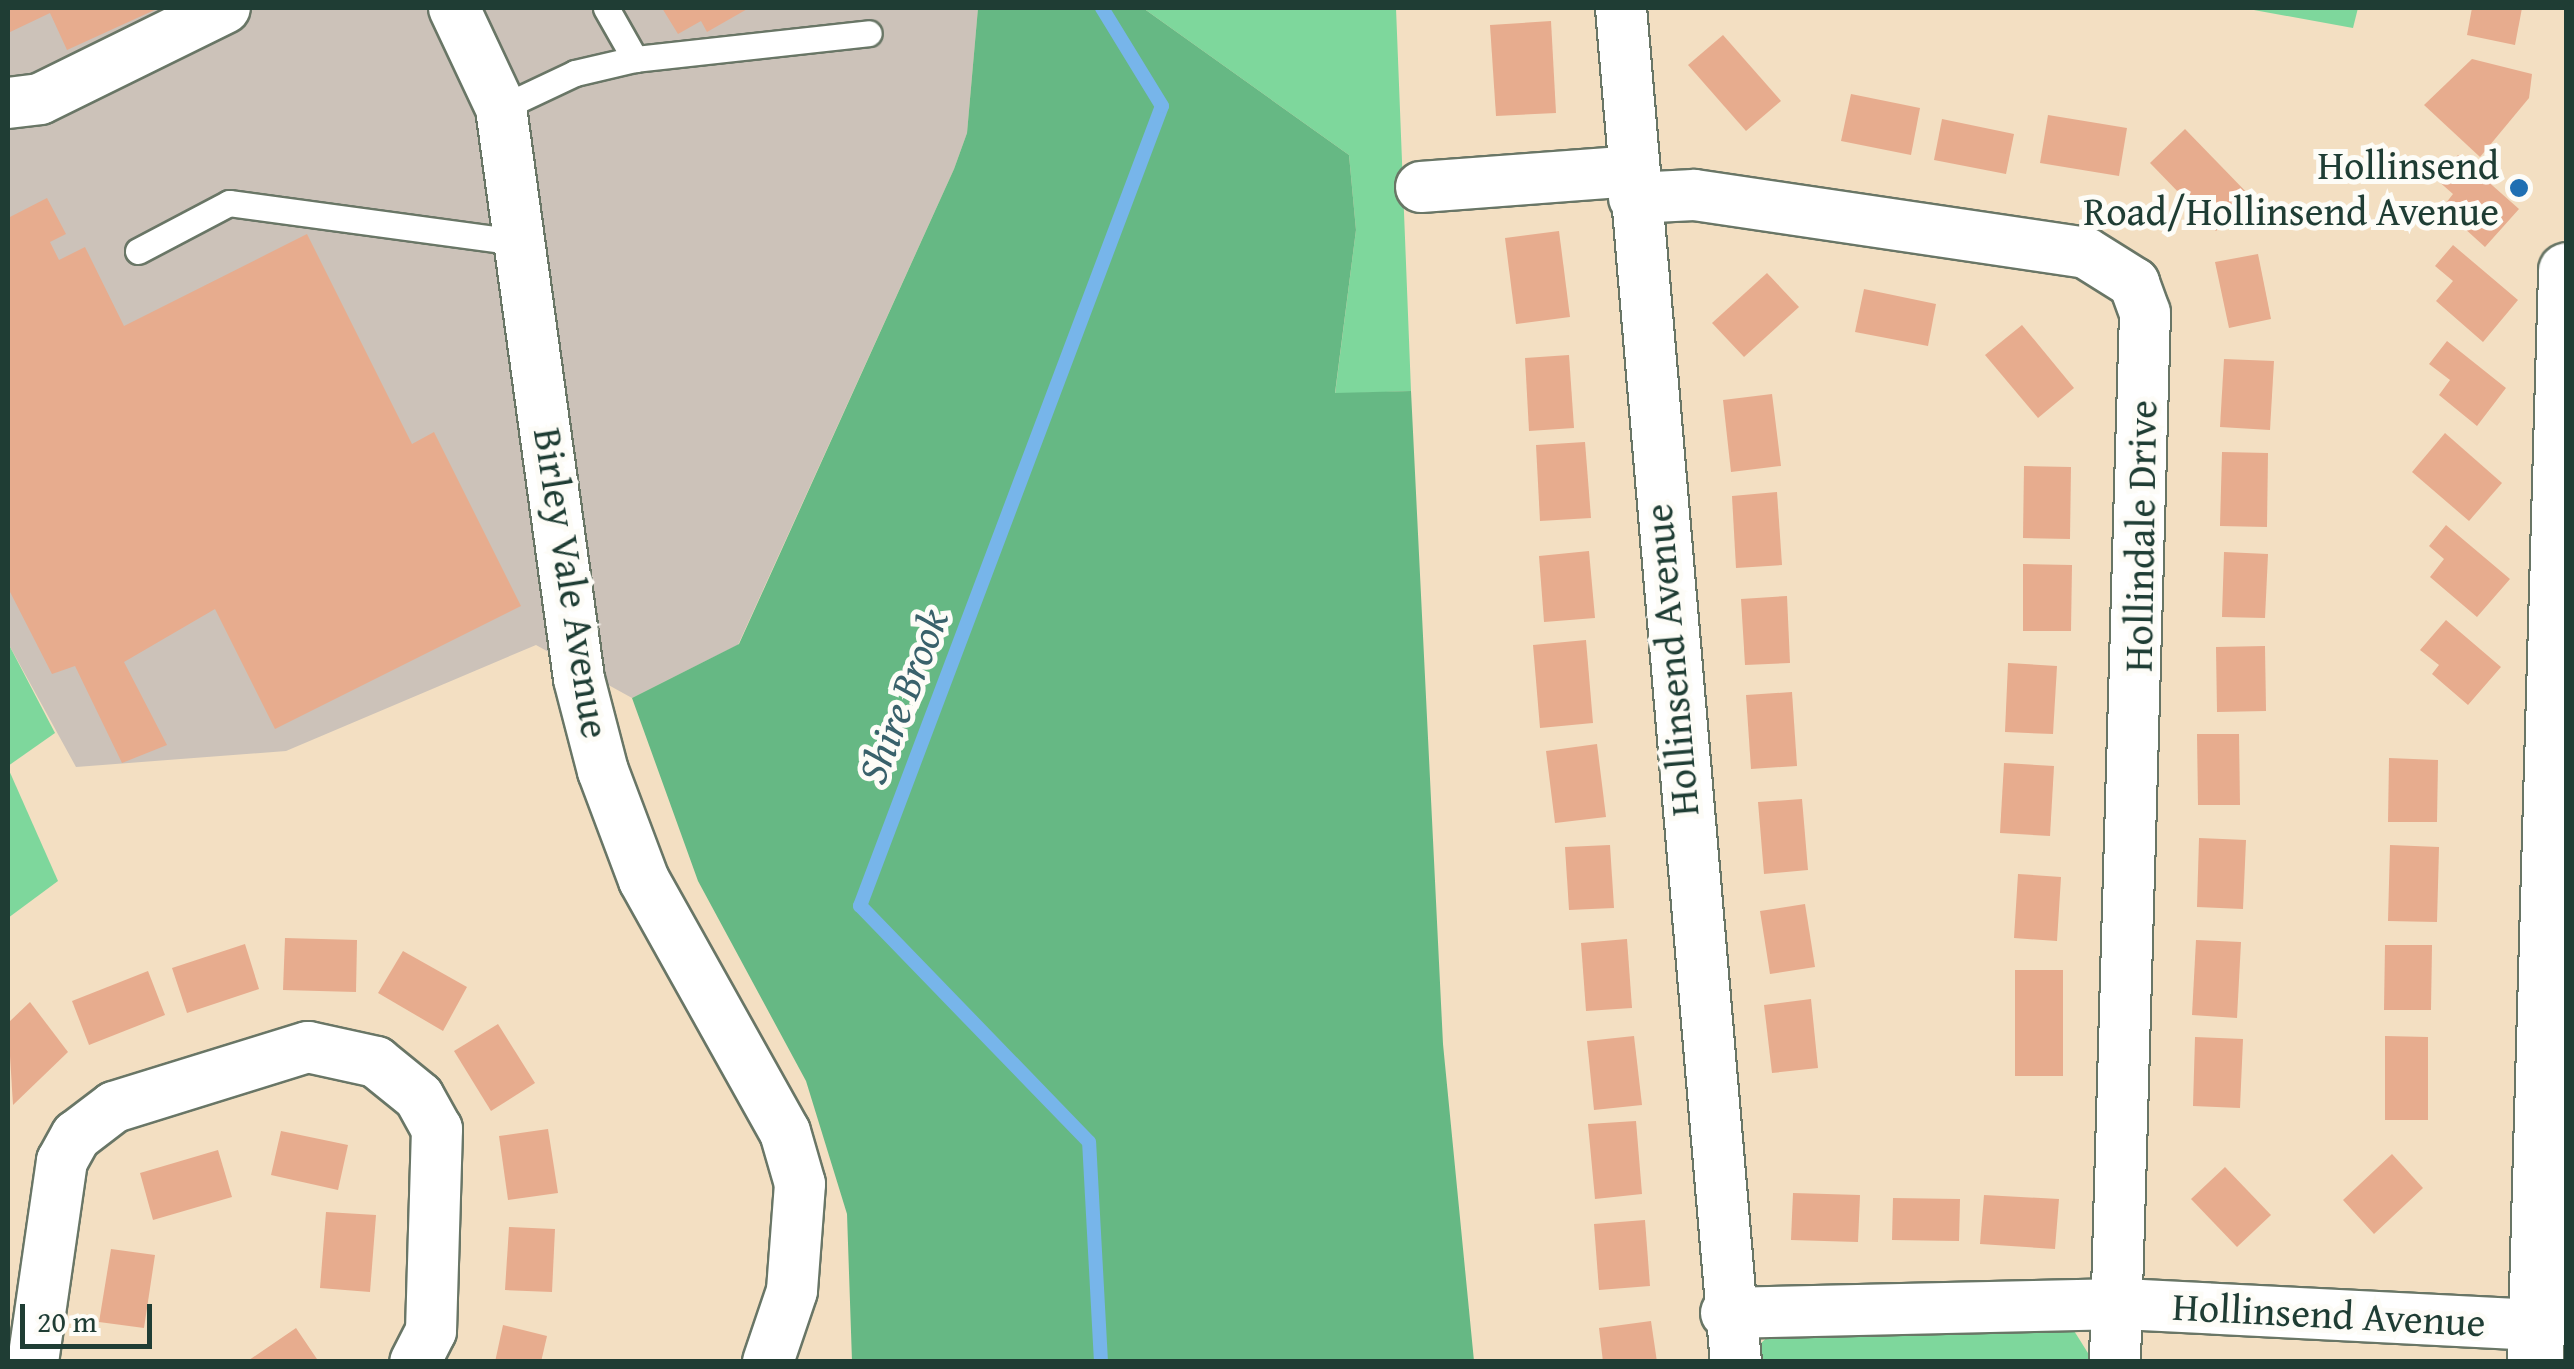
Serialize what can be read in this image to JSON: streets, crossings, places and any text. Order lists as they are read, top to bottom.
{
  "streets": {
    "street": ["Hollindale Drive", "Birley Vale Avenue", "Hollinsend Avenue"]
  },
  "crossings": [
    ["Hollindale Drive", "Hollinsend Avenue"]
  ],
  "water": ["Shire Brook"],
  "places": ["Hollinsend Road/Hollinsend Avenue"],
  "scale_bar": "20 m"
}
